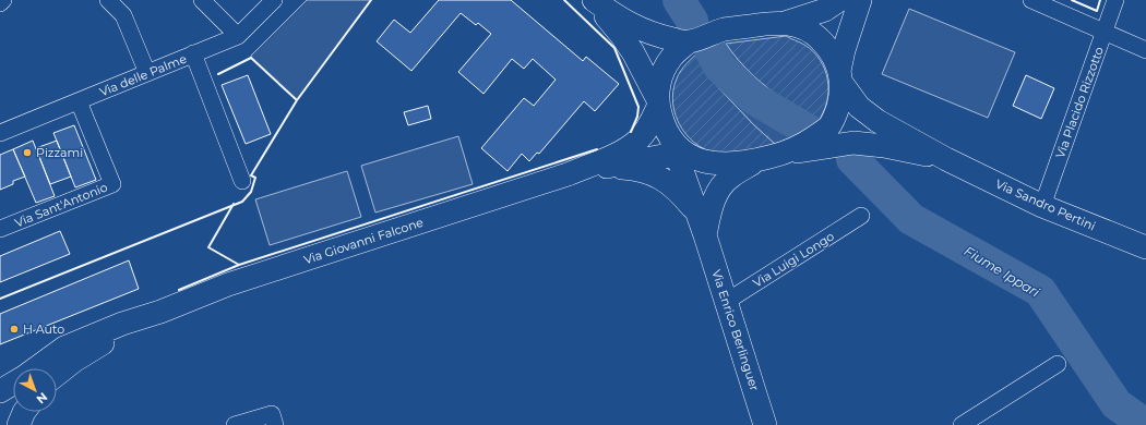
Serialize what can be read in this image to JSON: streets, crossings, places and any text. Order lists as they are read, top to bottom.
{
  "streets": {
    "main road": ["Via Sandro Pertini", "Via Giovanni Falcone", "Via Enrico Berlinguer"],
    "street": [
      "Via delle Palme",
      "Via Placido Rizzotto",
      "Via Sant'Antonio",
      "Via Luigi Longo"
    ]
  },
  "crossings": [
    ["Via delle Palme", "Via Sant'Antonio"],
    ["Via Placido Rizzotto", "Via Sandro Pertini"],
    ["Via Luigi Longo", "Via Enrico Berlinguer"]
  ],
  "water": ["Fiume Ippari"],
  "places": ["Pizzami", "H Auto"],
  "north": "bottom right"
}
